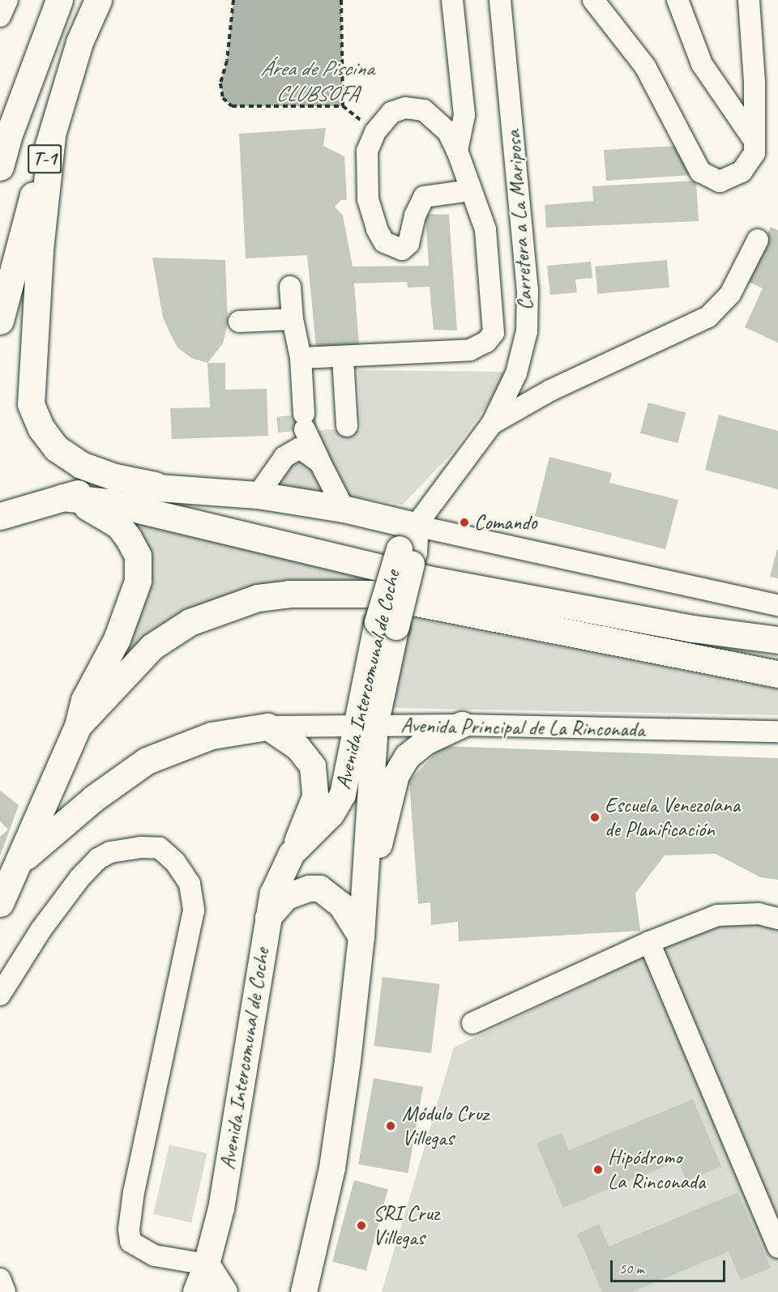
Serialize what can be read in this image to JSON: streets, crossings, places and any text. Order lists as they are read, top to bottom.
{
  "streets": {
    "highway": ["T-1"],
    "main road": ["Avenida Intercomunal de Coche"],
    "street": ["Carretera a La Mariposa", "Avenida Principal de La Rinconada"]
  },
  "crossings": [
    ["Carretera a La Mariposa", "Avenida Intercomunal de Coche"],
    ["Avenida Intercomunal de Coche", "Avenida Principal de La Rinconada"]
  ],
  "water": ["Área de Piscina CLUBSOFA"],
  "places": [
    "Comando",
    "Escuela Venezolana de Planificación",
    "Módulo Cruz Villegas",
    "Hipódromo La Rinconada",
    "SRI Cruz Villegas"
  ],
  "scale_bar": "50 m"
}
